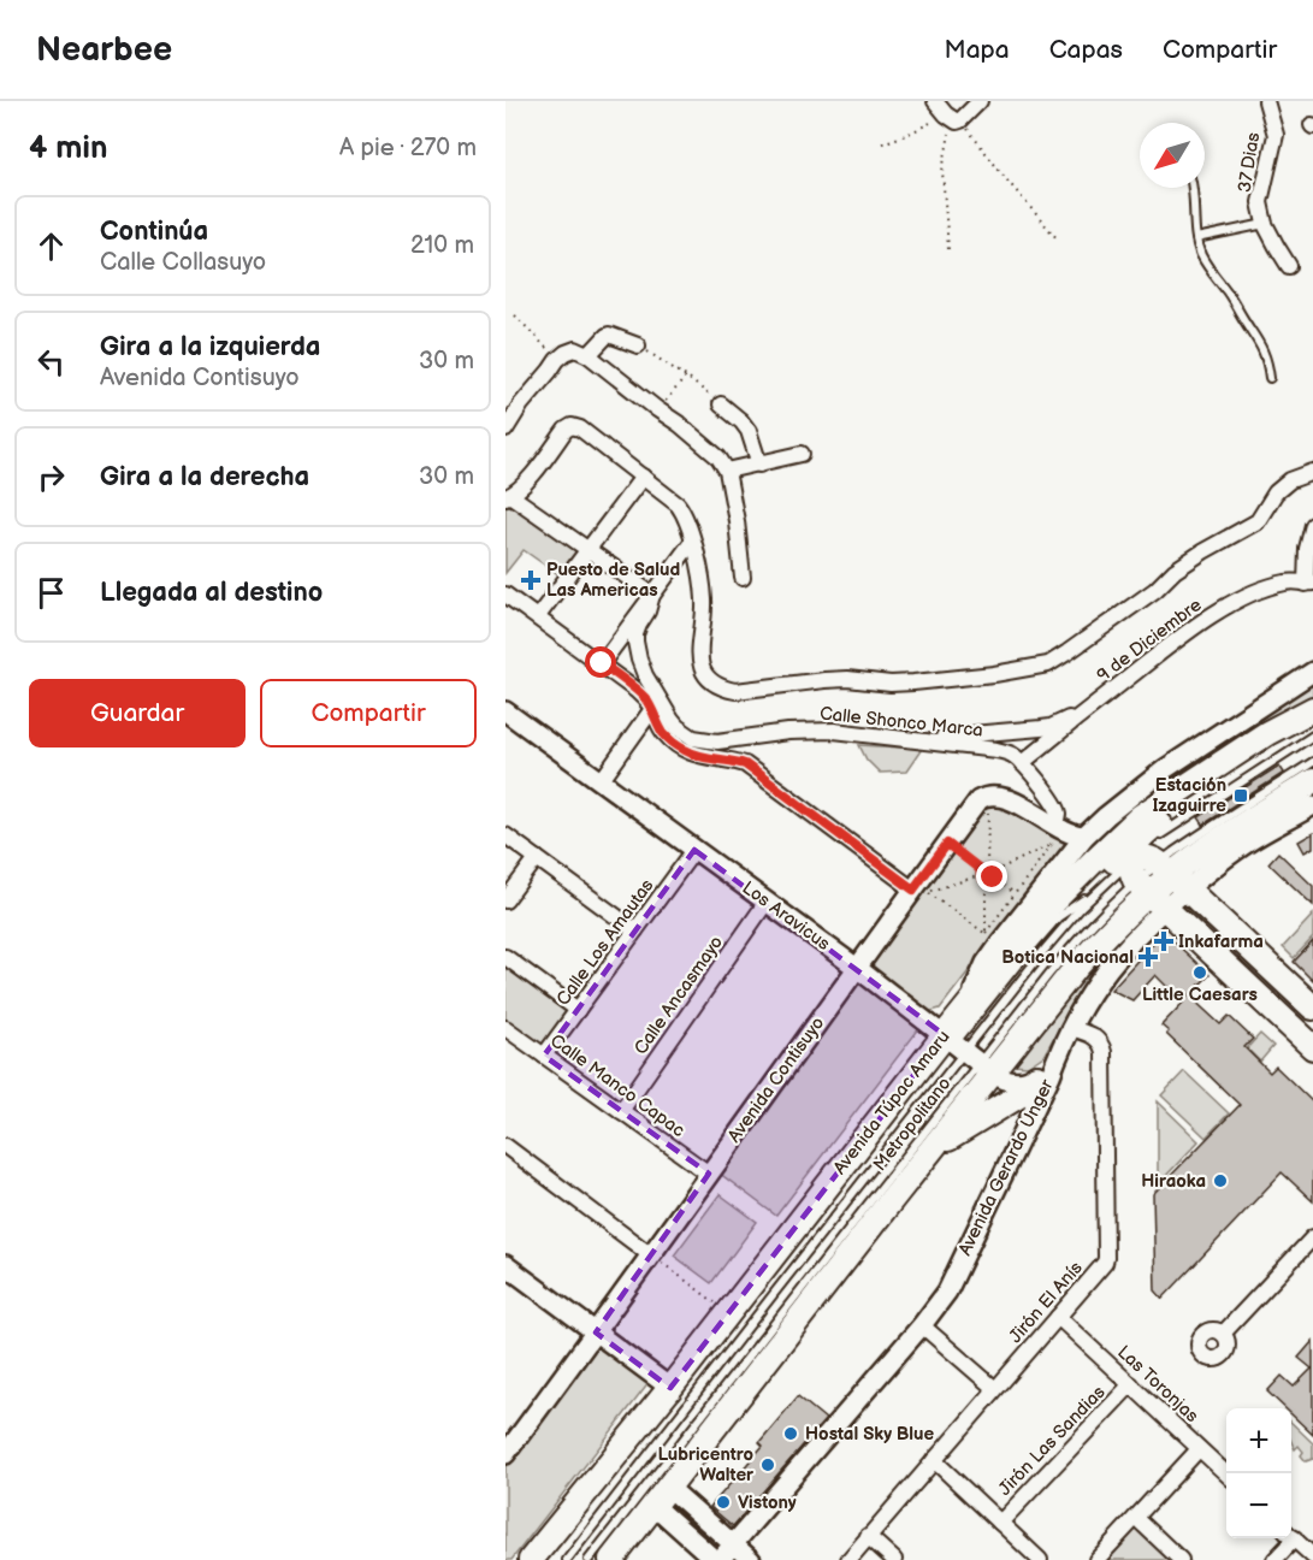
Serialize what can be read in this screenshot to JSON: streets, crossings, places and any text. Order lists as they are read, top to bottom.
{
  "streets": {
    "main road": ["Avenida Túpac Amaru"],
    "street": [
      "37 Dias",
      "9 de Diciembre",
      "Calle Shonco Marca",
      "Los Aravicus",
      "Calle Los Amautas",
      "Calle Ancasmayo",
      "Avenida Contisuyo",
      "Calle Manco Capac",
      "Avenida Gerardo Unger",
      "Jirón El Anís",
      "Las Toronjas",
      "Jirón Las Sandias"
    ],
    "lane": ["Metropolitano"]
  },
  "crossings": [
    ["9 de Diciembre", "Calle Shonco Marca"],
    ["Los Aravicus", "Calle Los Amautas"],
    ["Los Aravicus", "Calle Ancasmayo"],
    ["Los Aravicus", "Avenida Contisuyo"],
    ["Los Aravicus", "Avenida Túpac Amaru"],
    ["Los Aravicus", "Metropolitano"],
    ["Calle Los Amautas", "Calle Manco Capac"],
    ["Calle Ancasmayo", "Calle Manco Capac"],
    ["Avenida Contisuyo", "Calle Manco Capac"],
    ["Avenida Túpac Amaru", "Metropolitano"],
    ["Avenida Túpac Amaru", "Avenida Gerardo Unger"],
    ["Metropolitano", "Avenida Gerardo Unger"],
    ["Avenida Gerardo Unger", "Jirón El Anís"],
    ["Jirón El Anís", "Las Toronjas"],
    ["Las Toronjas", "Jirón Las Sandias"]
  ],
  "places": {
    "health": ["Puesto de Salud Las Americas", "Inkafarma", "Botica Nacional"],
    "transit": ["Estación Izaguirre"],
    "other": [
      "Little Caesars",
      "Hiraoka",
      "Hostal Sky Blue",
      "Lubricentro Walter",
      "Vistony"
    ]
  },
  "north": "bottom left",
  "page": {
    "header": "Nearbee",
    "nav": ["Mapa", "Capas", "Compartir"],
    "heading": ["4 min", "A pie · 270 m"],
    "list": [
      ["Continúa", "Calle Collasuyo", "210 m"],
      ["Gira a la izquierda", "Avenida Contisuyo", "30 m"],
      ["Gira a la derecha", "30 m"],
      "Llegada al destino"
    ],
    "buttons": ["Guardar", "Compartir"],
    "map_buttons": ["+", "−"]
  }
}
